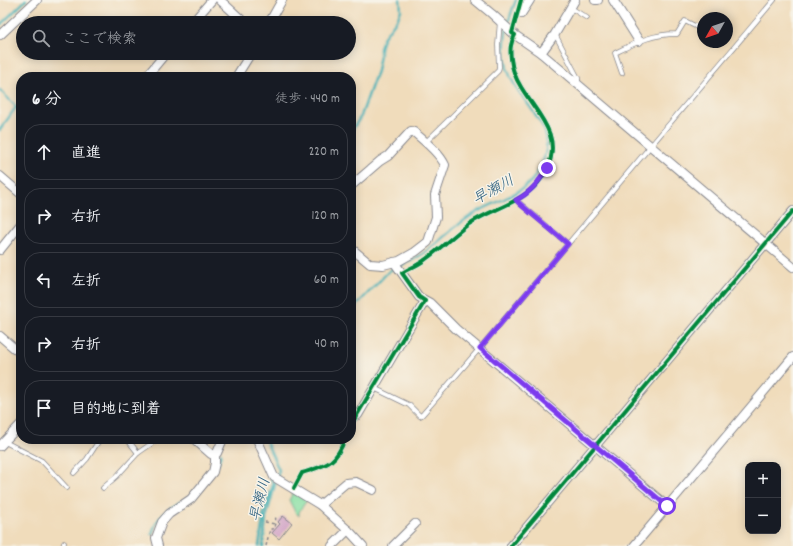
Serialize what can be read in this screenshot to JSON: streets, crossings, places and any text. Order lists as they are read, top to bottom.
{
  "water": ["早瀬川"],
  "north": "bottom left",
  "page": {
    "search": "ここで検索",
    "heading": ["6 分", "徒歩 · 440 m"],
    "list": [
      ["直進", "220 m"],
      ["右折", "120 m"],
      ["左折", "60 m"],
      ["右折", "40 m"],
      "目的地に到着"
    ],
    "map_buttons": ["+", "−"]
  }
}
